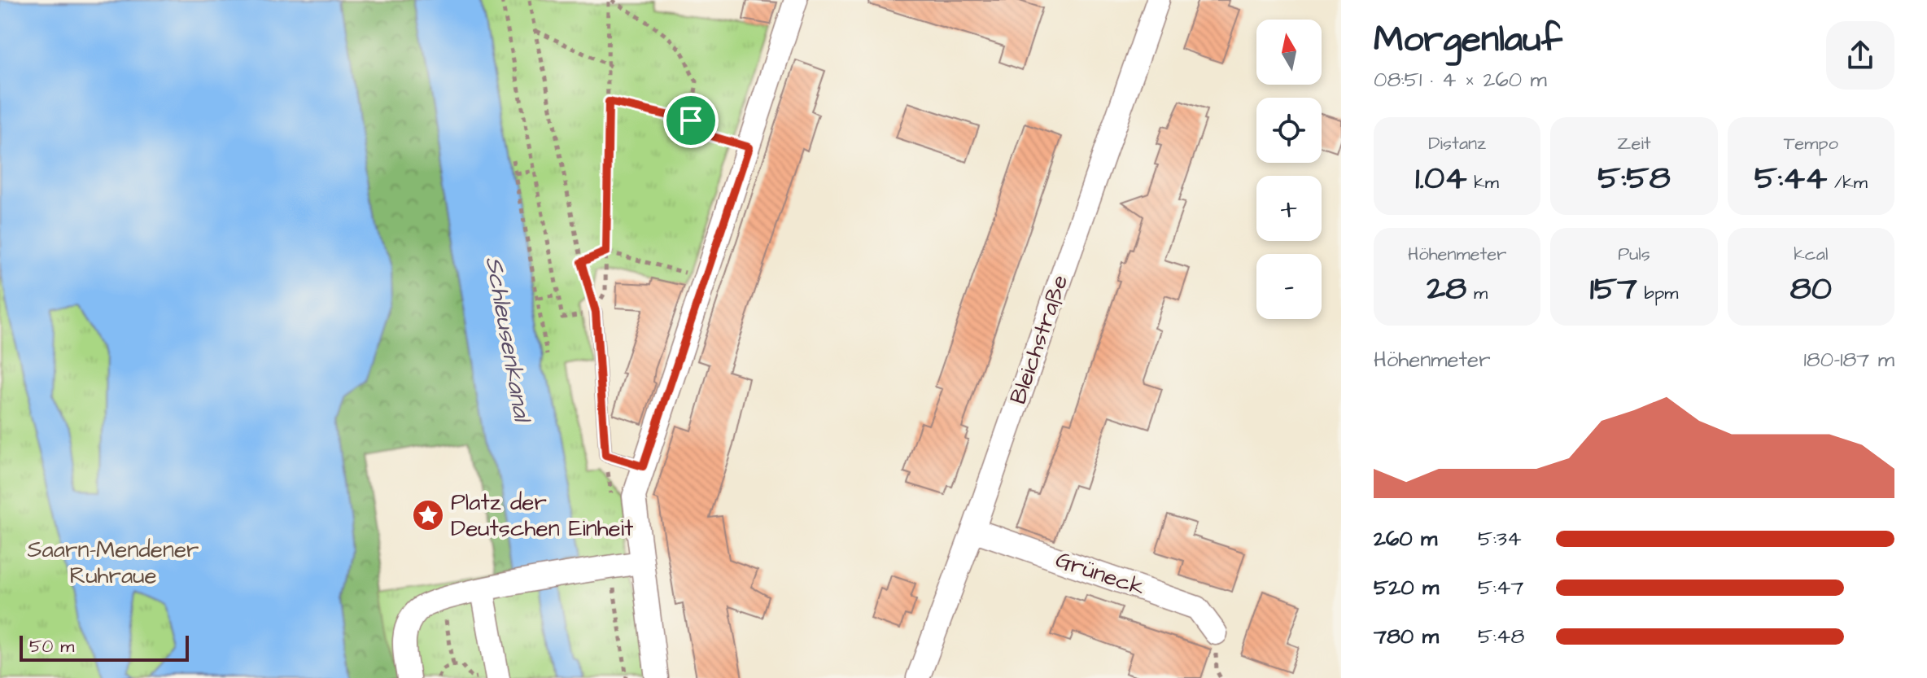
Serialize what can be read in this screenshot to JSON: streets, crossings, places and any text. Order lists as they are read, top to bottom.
{
  "streets": {
    "street": ["Bleichstraße", "Grüneck"]
  },
  "crossings": [
    ["Bleichstraße", "Grüneck"]
  ],
  "water": ["Schleusenkanal"],
  "parks": ["Saarn-Mendener Ruhraue"],
  "places": {
    "place": ["Platz der Deutschen Einheit"]
  },
  "scale_bar": "50 m",
  "north": "top",
  "page": {
    "heading": ["Morgenlauf", "08:51 · 4 × 260 m"],
    "map_buttons": ["+", "−"],
    "stats": [
      ["Distanz", "1.04 km"],
      ["Zeit", "5:58"],
      ["Tempo", "5:44 /km"],
      ["Höhenmeter", "28 m"],
      ["Puls", "157 bpm"],
      ["kcal", "80"]
    ],
    "chart": ["Höhenmeter", "180–187 m"],
    "list": [
      {
        "name": "260 m",
        "note": "5:34"
      },
      {
        "name": "520 m",
        "note": "5:47"
      },
      {
        "name": "780 m",
        "note": "5:48"
      }
    ],
    "scale": "50 m"
  }
}
